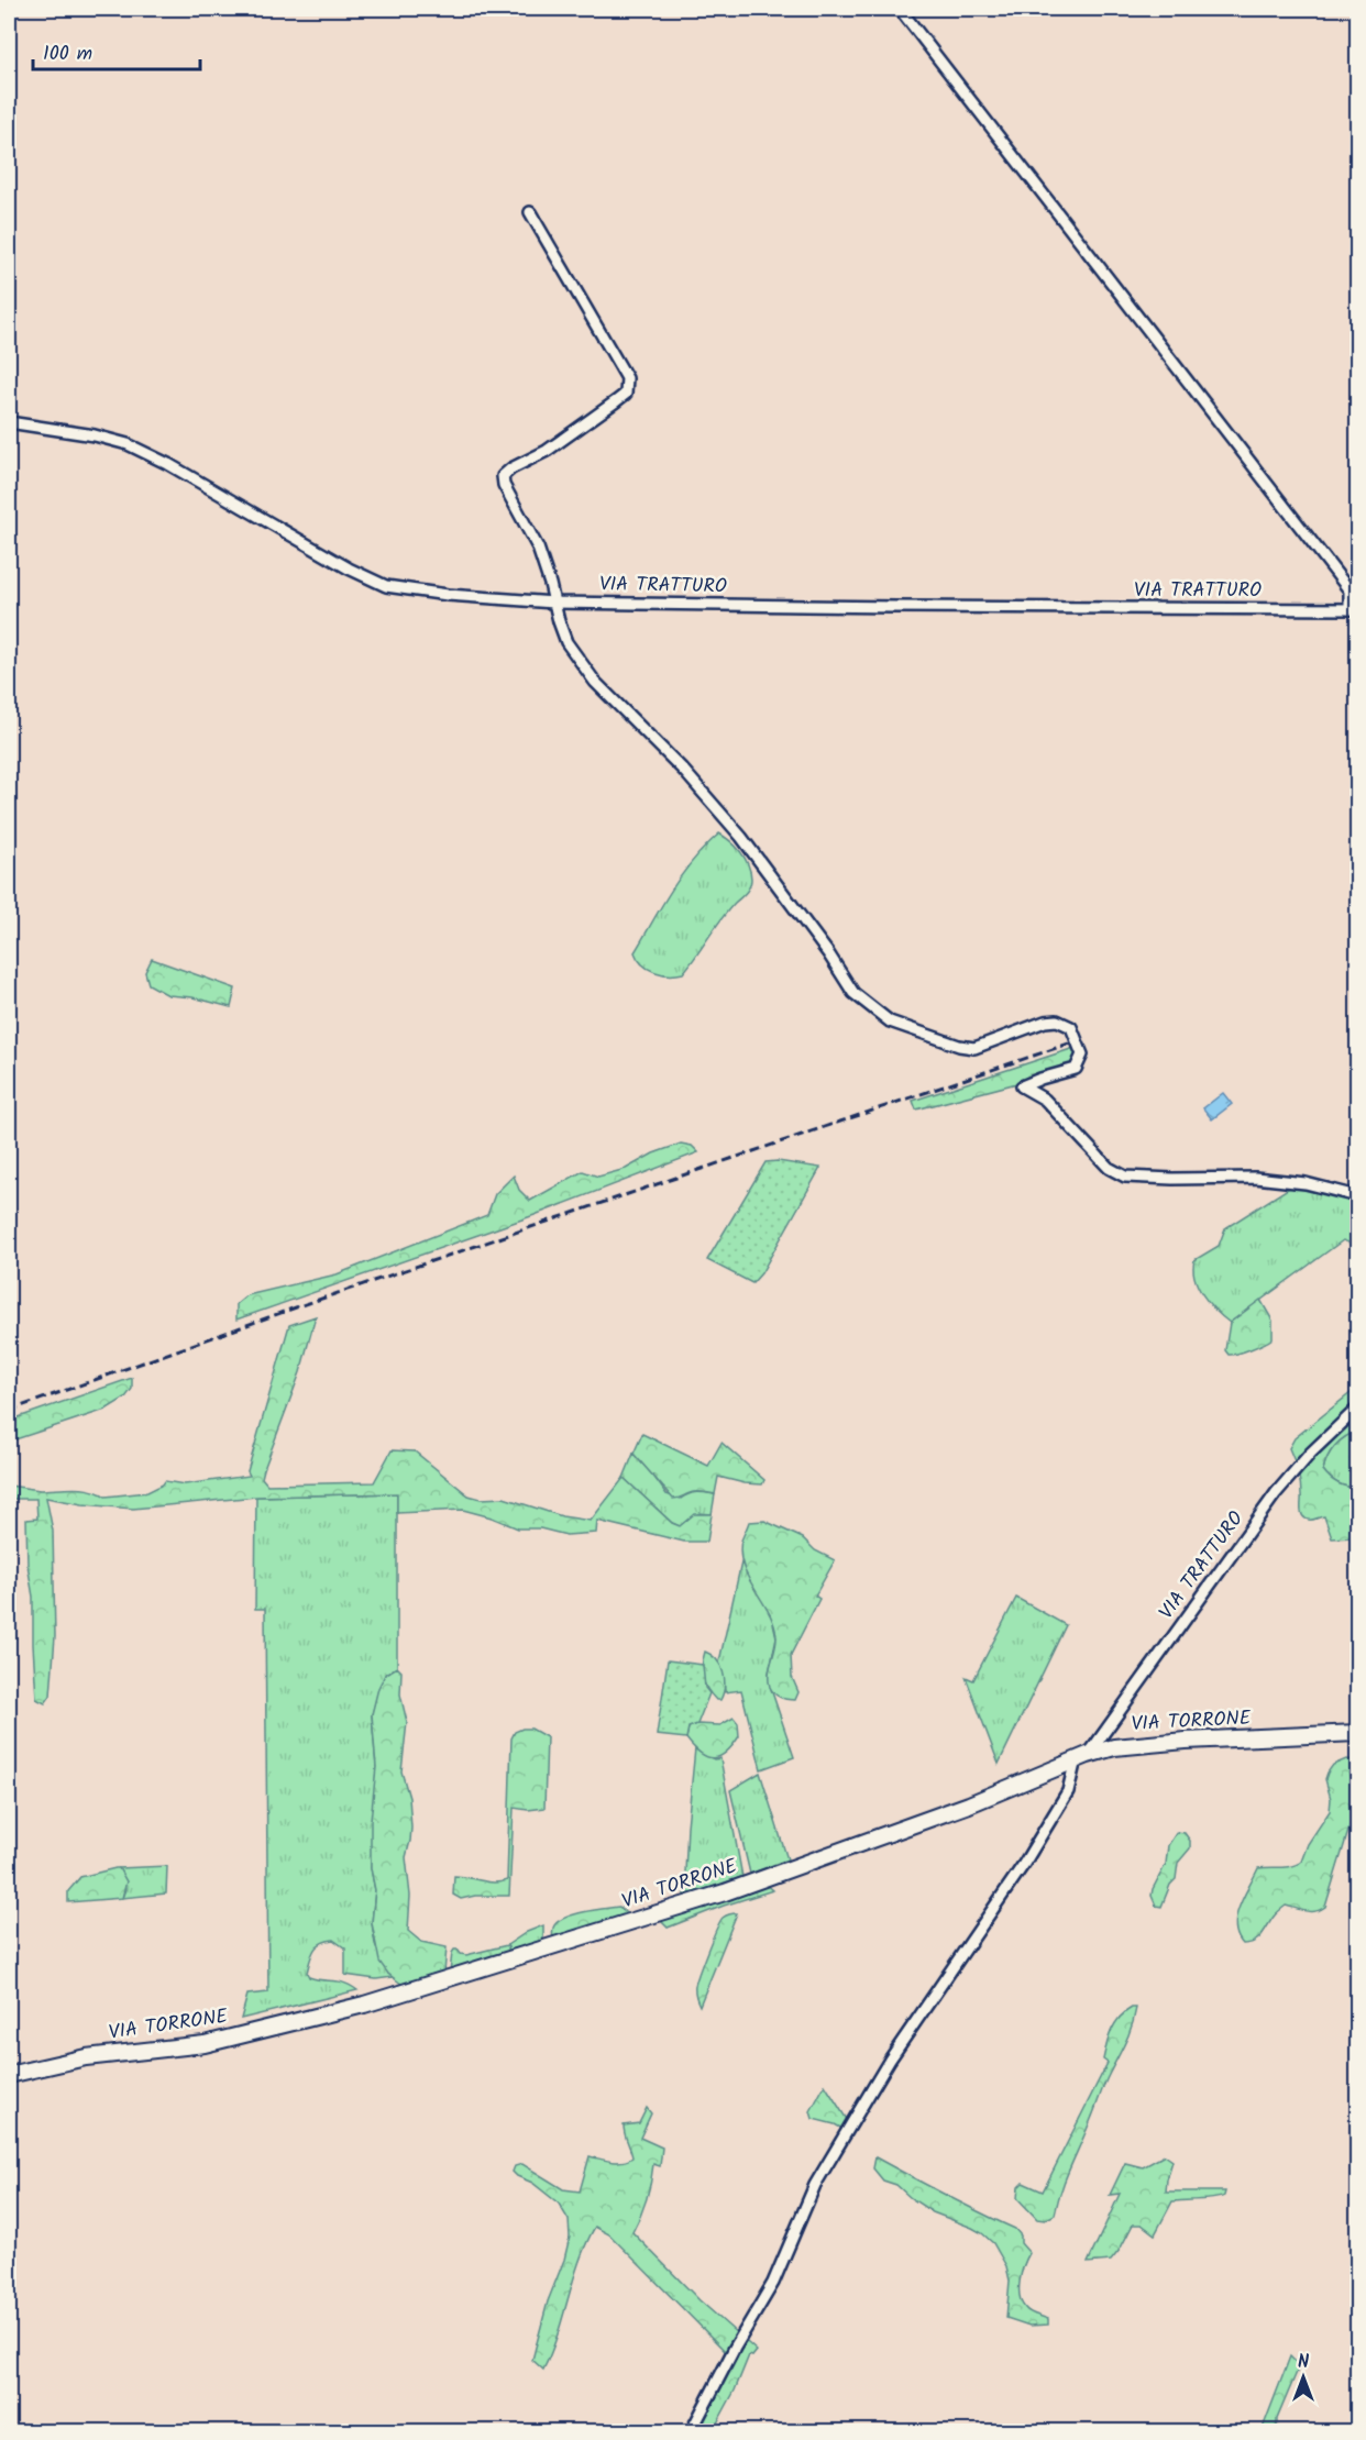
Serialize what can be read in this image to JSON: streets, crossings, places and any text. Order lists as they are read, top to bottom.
{
  "streets": {
    "main road": ["VIA TORRONE"],
    "street": ["VIA TRATTURO"]
  },
  "crossings": [
    ["VIA TRATTURO", "VIA TORRONE"]
  ],
  "scale_bar": "100 m",
  "north": "top"
}
